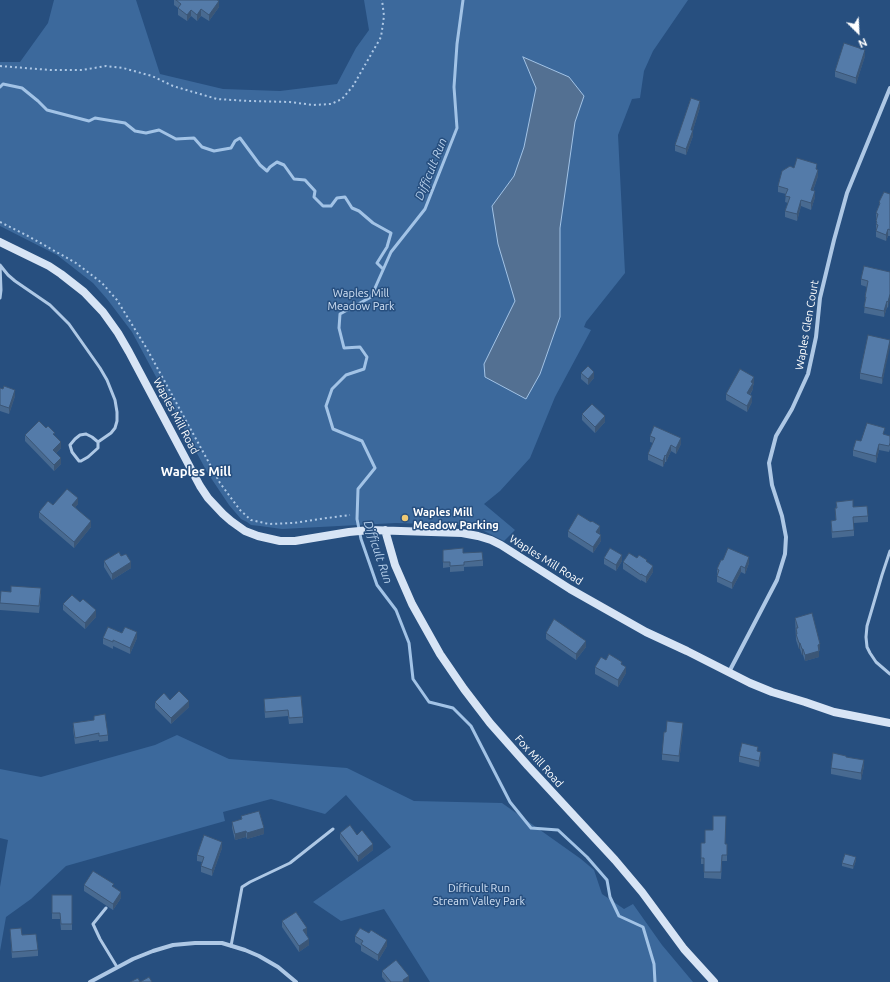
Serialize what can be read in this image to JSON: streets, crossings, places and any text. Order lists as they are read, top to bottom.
{
  "streets": {
    "main road": ["Waples Mill Road", "Fox Mill Road"],
    "street": ["Waples Glen Court"]
  },
  "crossings": [
    ["Waples Glen Court", "Waples Mill Road"],
    ["Waples Mill Road", "Fox Mill Road"]
  ],
  "districts": ["Waples Mill"],
  "water": ["Difficult Run"],
  "parks": ["Waples Mill Meadow Park", "Difficult Run Stream Valley Park"],
  "places": ["Waples Mill Meadow Parking"],
  "north": "bottom right"
}
